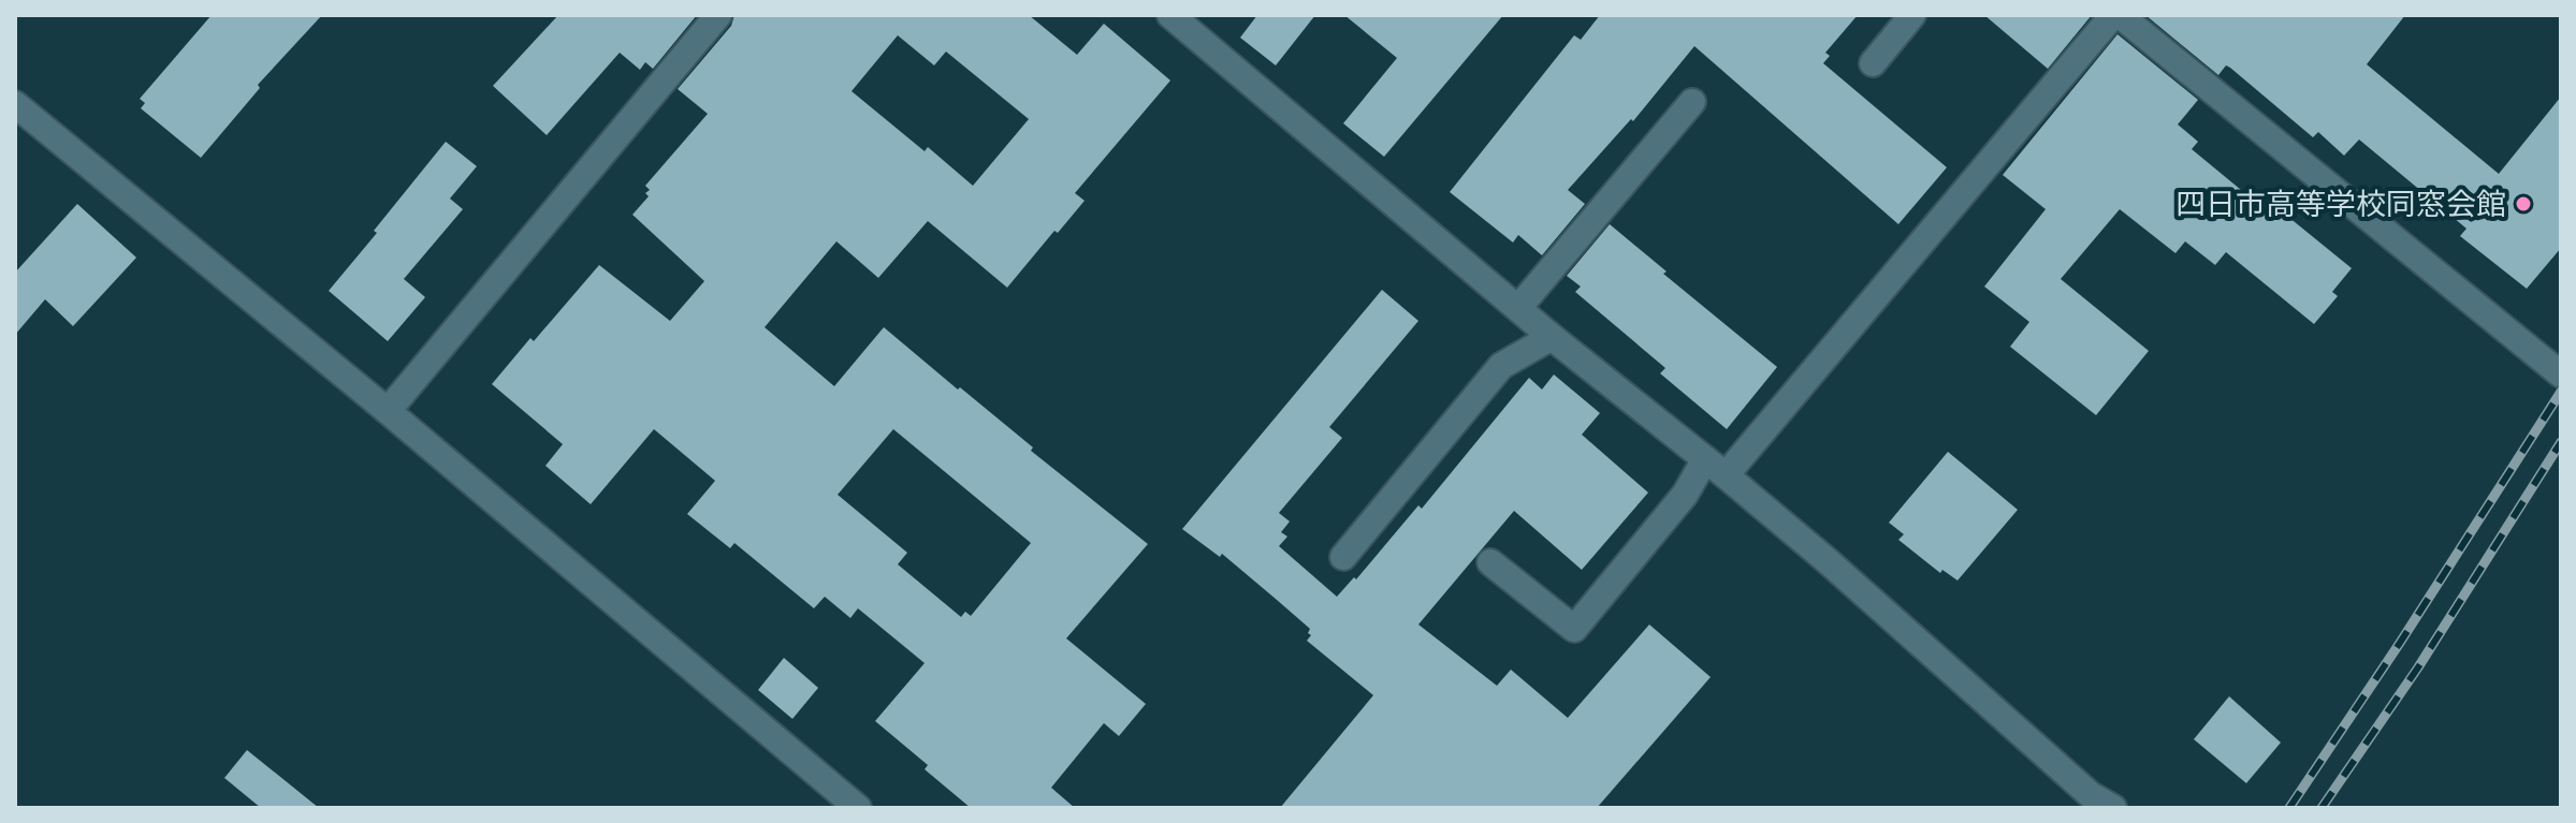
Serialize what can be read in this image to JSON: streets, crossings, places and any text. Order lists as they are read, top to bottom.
{
  "places": ["四日市高等学校同窓会館"]
}
